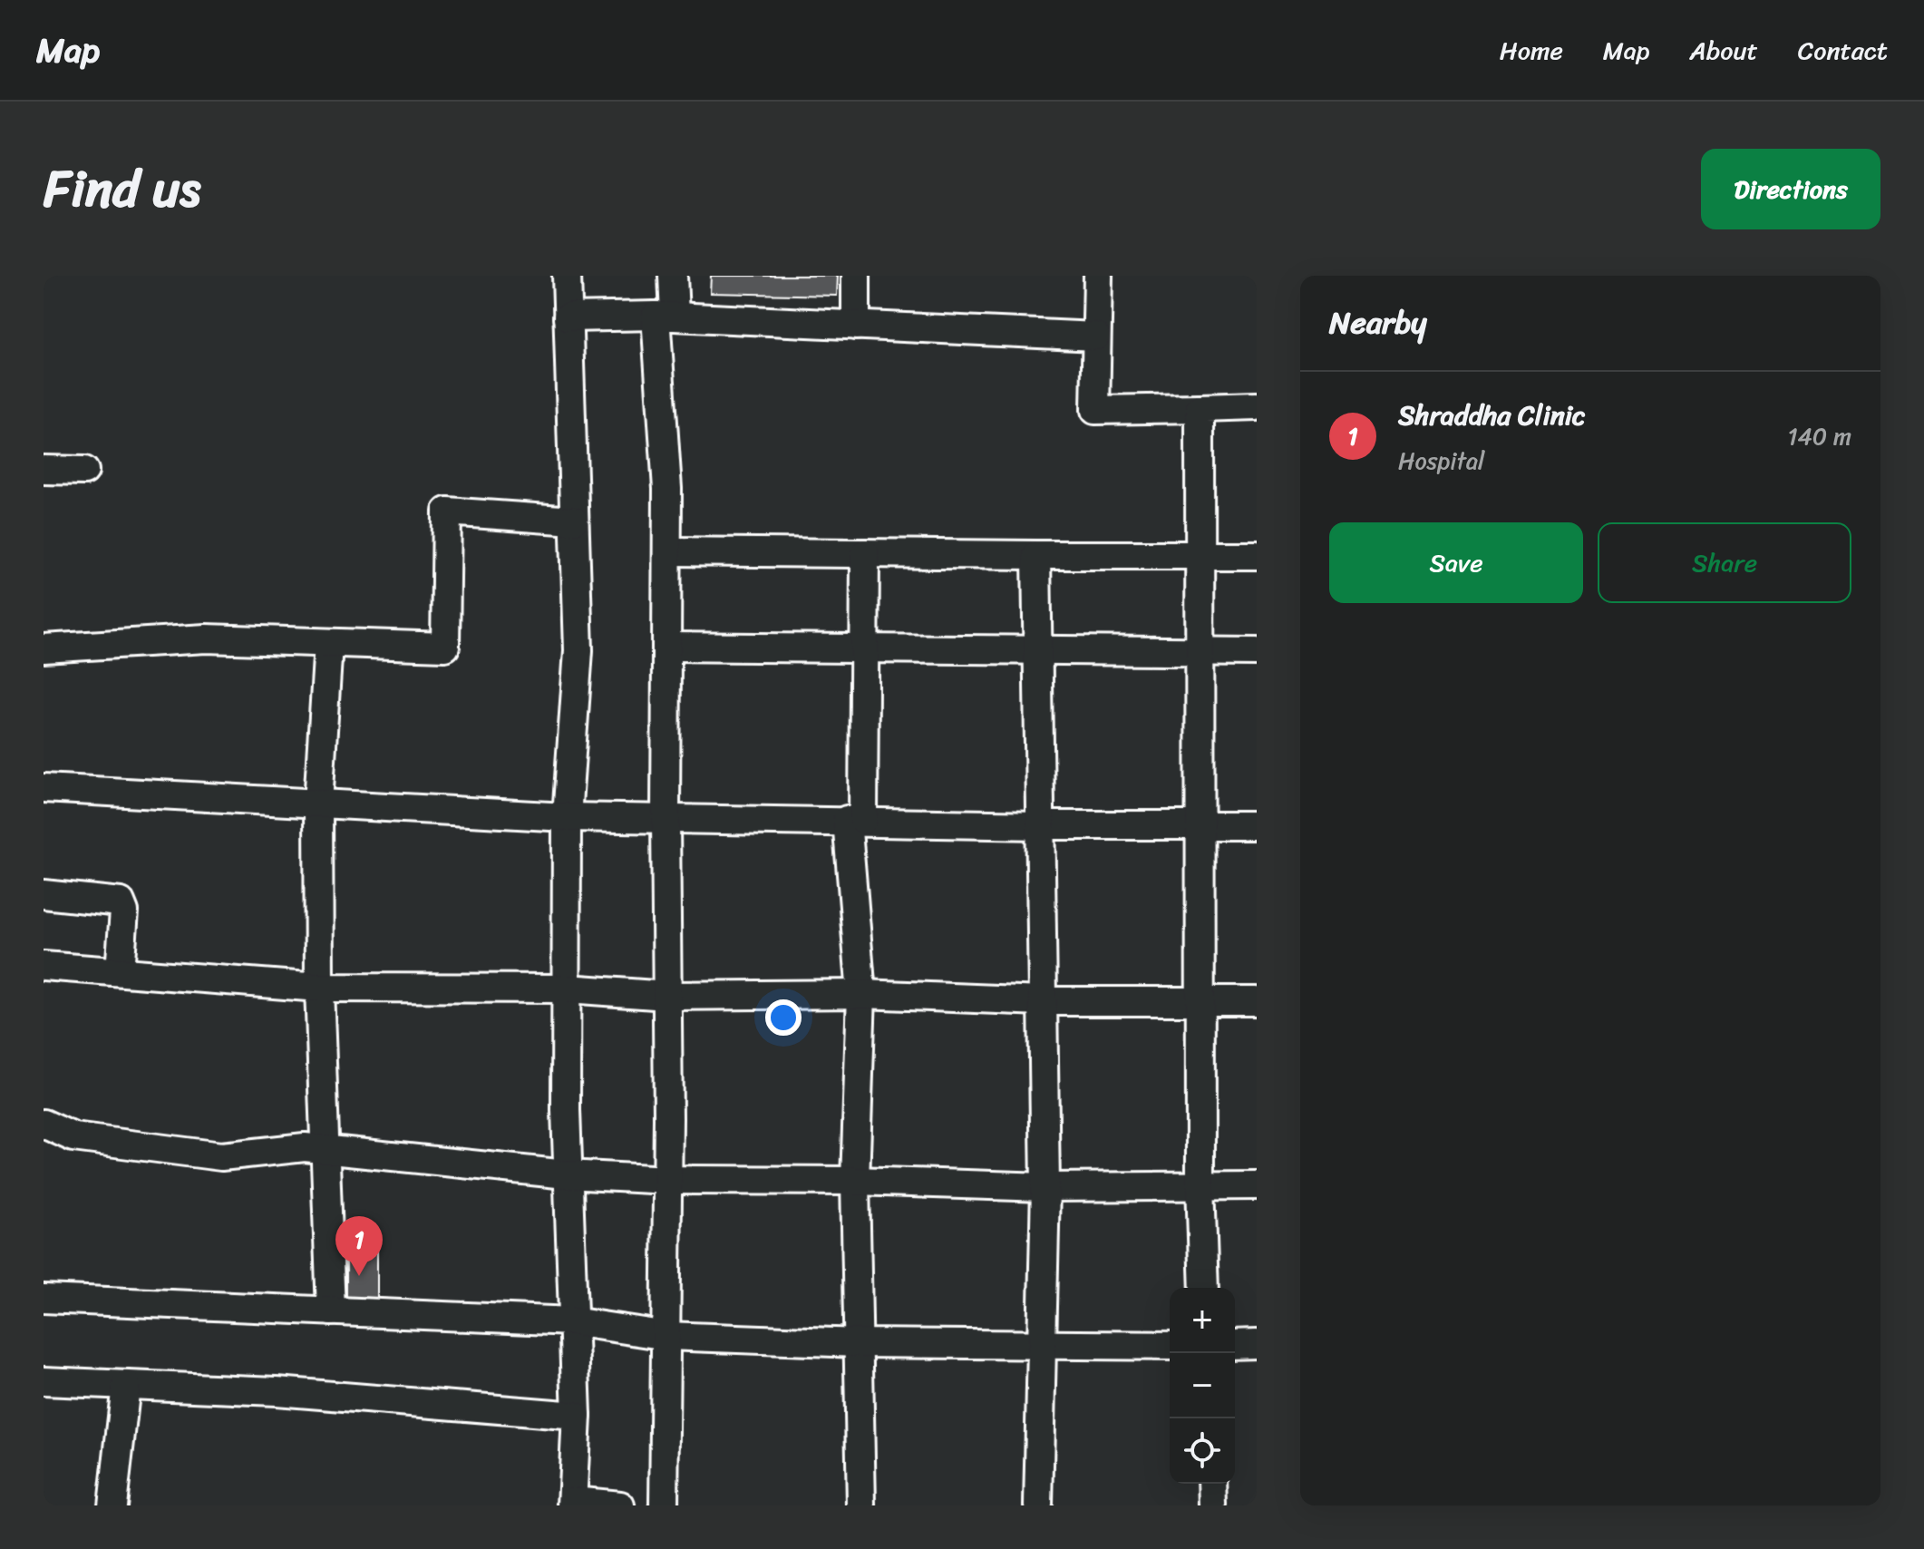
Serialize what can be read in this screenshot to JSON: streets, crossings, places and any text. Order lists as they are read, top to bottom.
{
  "page": {
    "header": "Map",
    "nav": [
      "Home",
      "Map",
      "About",
      "Contact"
    ],
    "title": "Find us",
    "buttons": [
      "Directions",
      ["Save", "Share"]
    ],
    "heading": "Nearby",
    "list": [
      {
        "mark": "1",
        "name": "Shraddha Clinic",
        "note": "Hospital",
        "value": "140 m"
      }
    ],
    "pins": "1",
    "map_buttons": ["+", "−"]
  }
}
